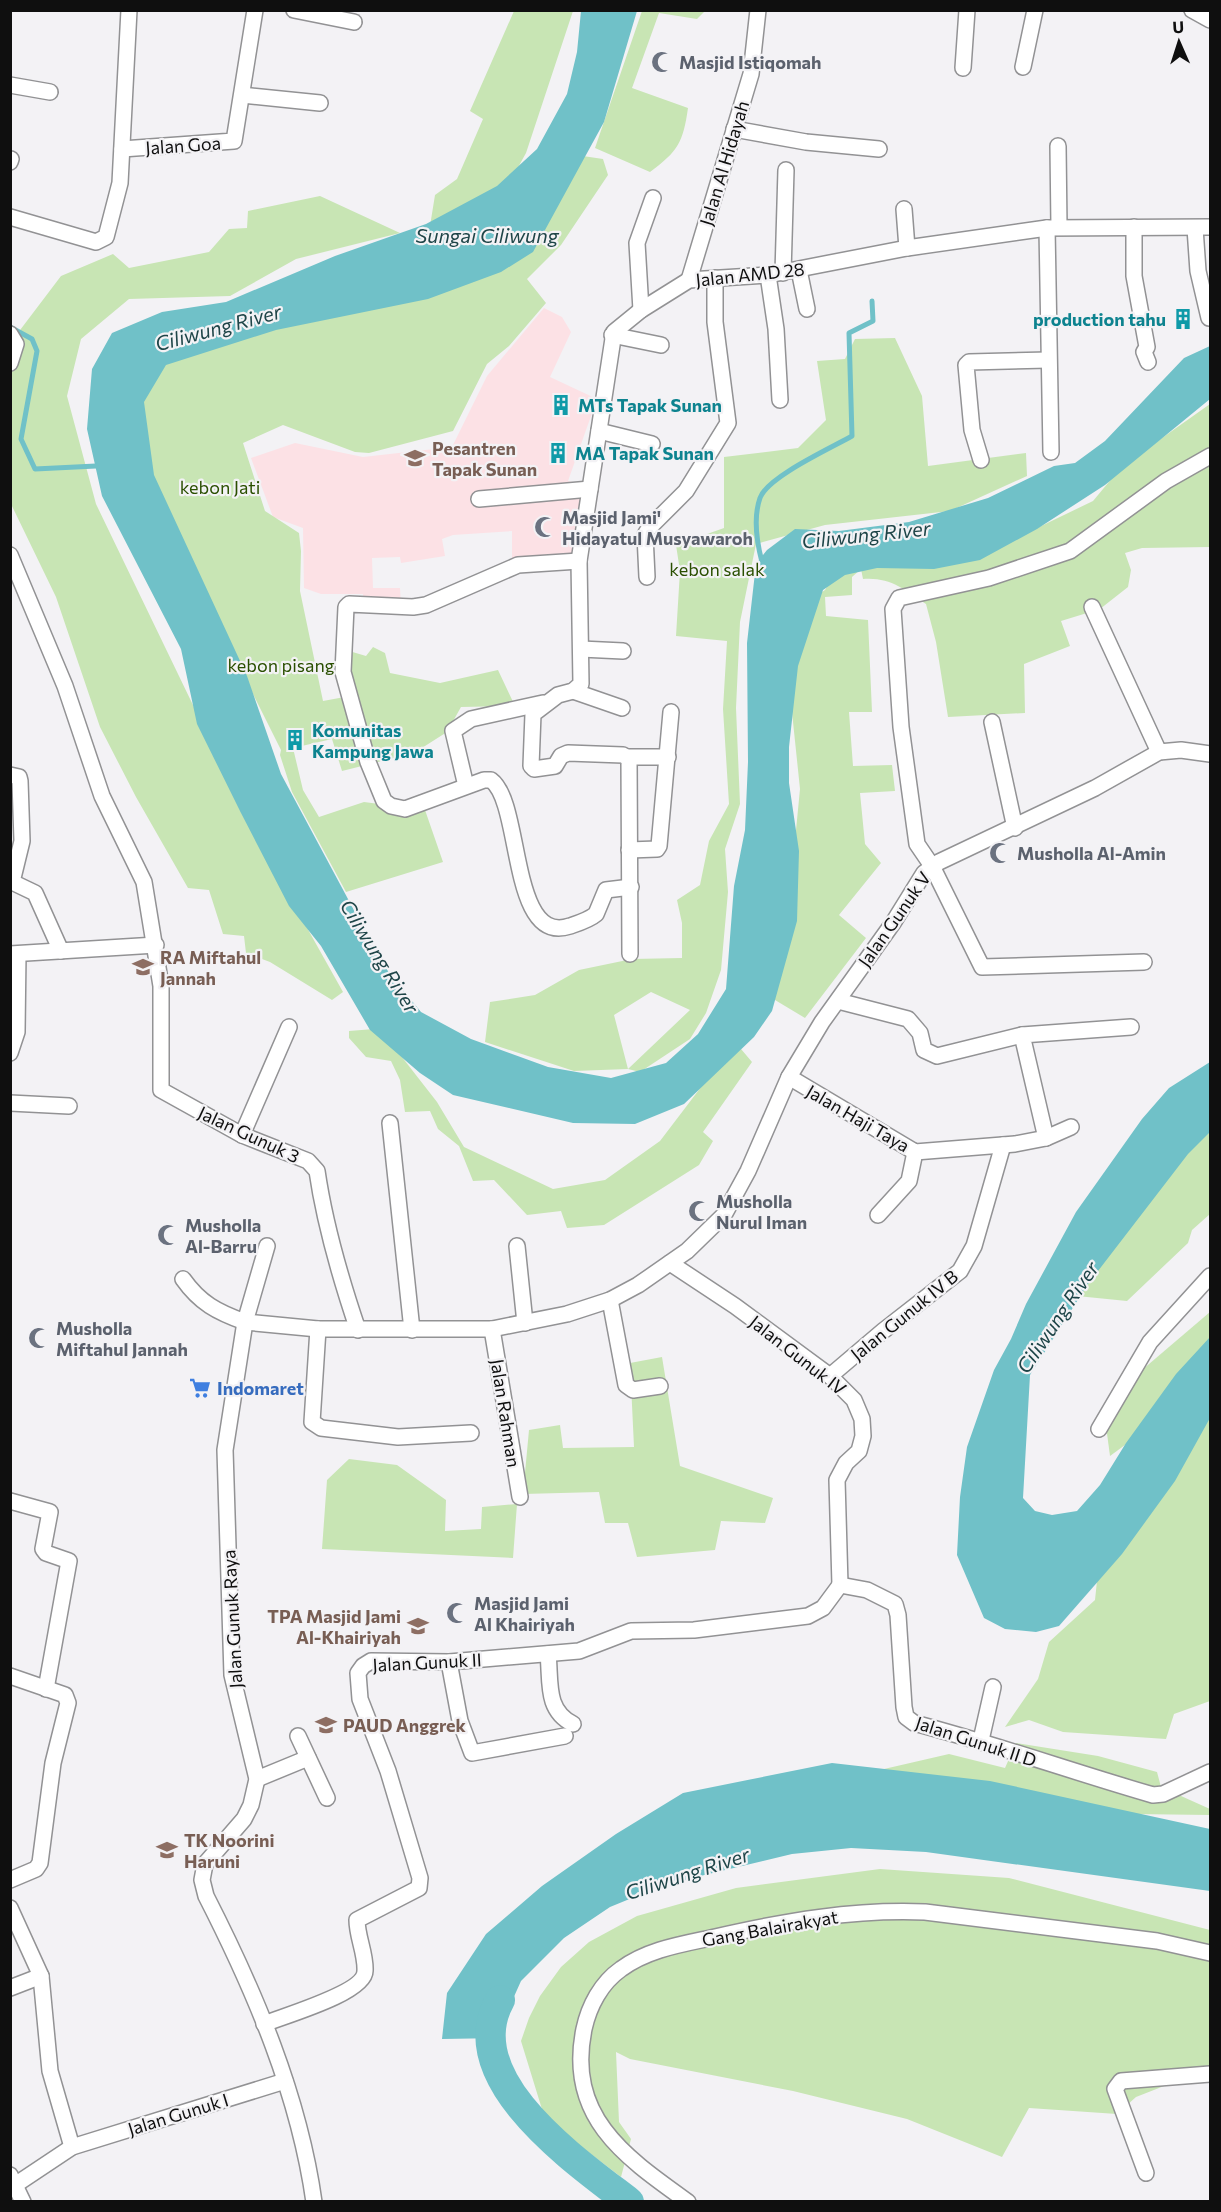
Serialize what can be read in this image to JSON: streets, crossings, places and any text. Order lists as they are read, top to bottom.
{
  "streets": {
    "street": [
      "Jalan Goa",
      "Jalan Al Hidayah",
      "Jalan AMD 28",
      "Jalan Gunuk V",
      "Jalan Haji Taya",
      "Jalan Gunuk 3",
      "Jalan Gunuk IV B",
      "Jalan Gunuk IV",
      "Jalan Rahman",
      "Jalan Gunuk Raya",
      "Jalan Gunuk II",
      "Jalan Gunuk II D",
      "Gang Balairakyat",
      "Jalan Gunuk I"
    ]
  },
  "crossings": [
    ["Jalan Al Hidayah", "Jalan AMD 28"],
    ["Jalan Gunuk V", "Jalan Haji Taya"],
    ["Jalan Haji Taya", "Jalan Gunuk IV B"],
    ["Jalan Gunuk IV B", "Jalan Gunuk IV"],
    ["Jalan Gunuk IV", "Jalan Gunuk II"],
    ["Jalan Gunuk IV", "Jalan Gunuk II D"],
    ["Jalan Gunuk II", "Jalan Gunuk II D"]
  ],
  "water": ["Sungai Ciliwung", "Ciliwung River"],
  "parks": ["kebon Jati", "kebon salak", "kebon pisang"],
  "places": {
    "mosque": [
      "Masjid Istiqomah",
      "Masjid Jami' Hidayatul Musyawaroh",
      "Musholla Al-Amin",
      "Musholla Nurul Iman",
      "Musholla Al-Barru",
      "Musholla Miftahul Jannah",
      "Masjid Jami Al Khairiyah"
    ],
    "building": [
      "production tahu",
      "MTs Tapak Sunan",
      "MA Tapak Sunan",
      "Komunitas Kampung Jawa"
    ],
    "school or university": [
      "Pesantren Tapak Sunan",
      "RA Miftahul Jannah",
      "TPA Masjid Jami Al-Khairiyah",
      "PAUD Anggrek",
      "TK Noorini Haruni"
    ],
    "supermarket": ["Indomaret"]
  },
  "north": "top"
}
